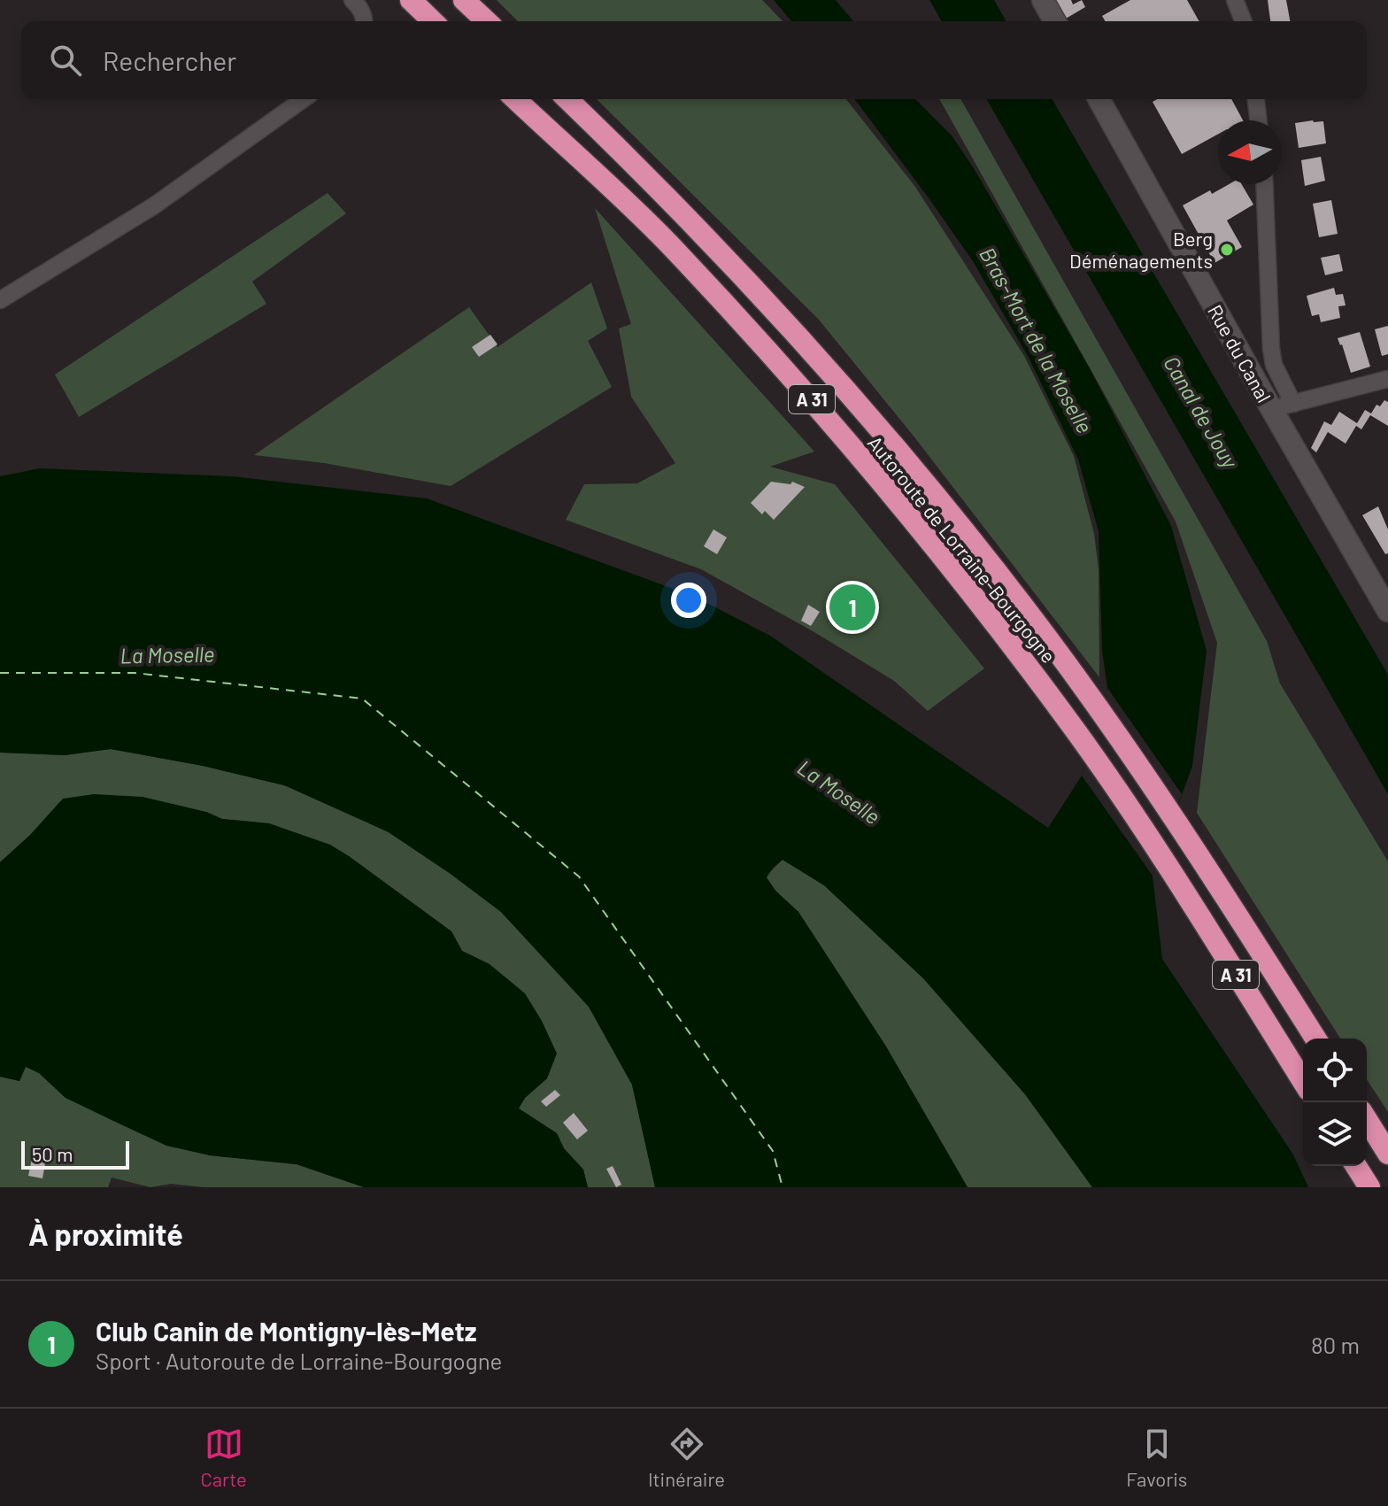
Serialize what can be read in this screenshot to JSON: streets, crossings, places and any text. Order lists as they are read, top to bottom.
{
  "streets": {
    "highway": ["A 31", "Autoroute de Lorraine-Bourgogne"],
    "street": ["Rue du Canal"]
  },
  "water": ["Bras-Mort de la Moselle", "Canal de Jouy", "La Moselle"],
  "places": ["Berg Déménagements"],
  "scale_bar": "50 m",
  "north": "left",
  "page": {
    "search": "Rechercher",
    "pins": "1",
    "scale": "50 m",
    "heading": "À proximité",
    "list": [
      {
        "mark": "1",
        "name": "Club Canin de Montigny-lès-Metz",
        "note": "Sport · Autoroute de Lorraine-Bourgogne",
        "value": "80 m"
      }
    ],
    "nav": ["Carte", "Itinéraire", "Favoris"]
  }
}
